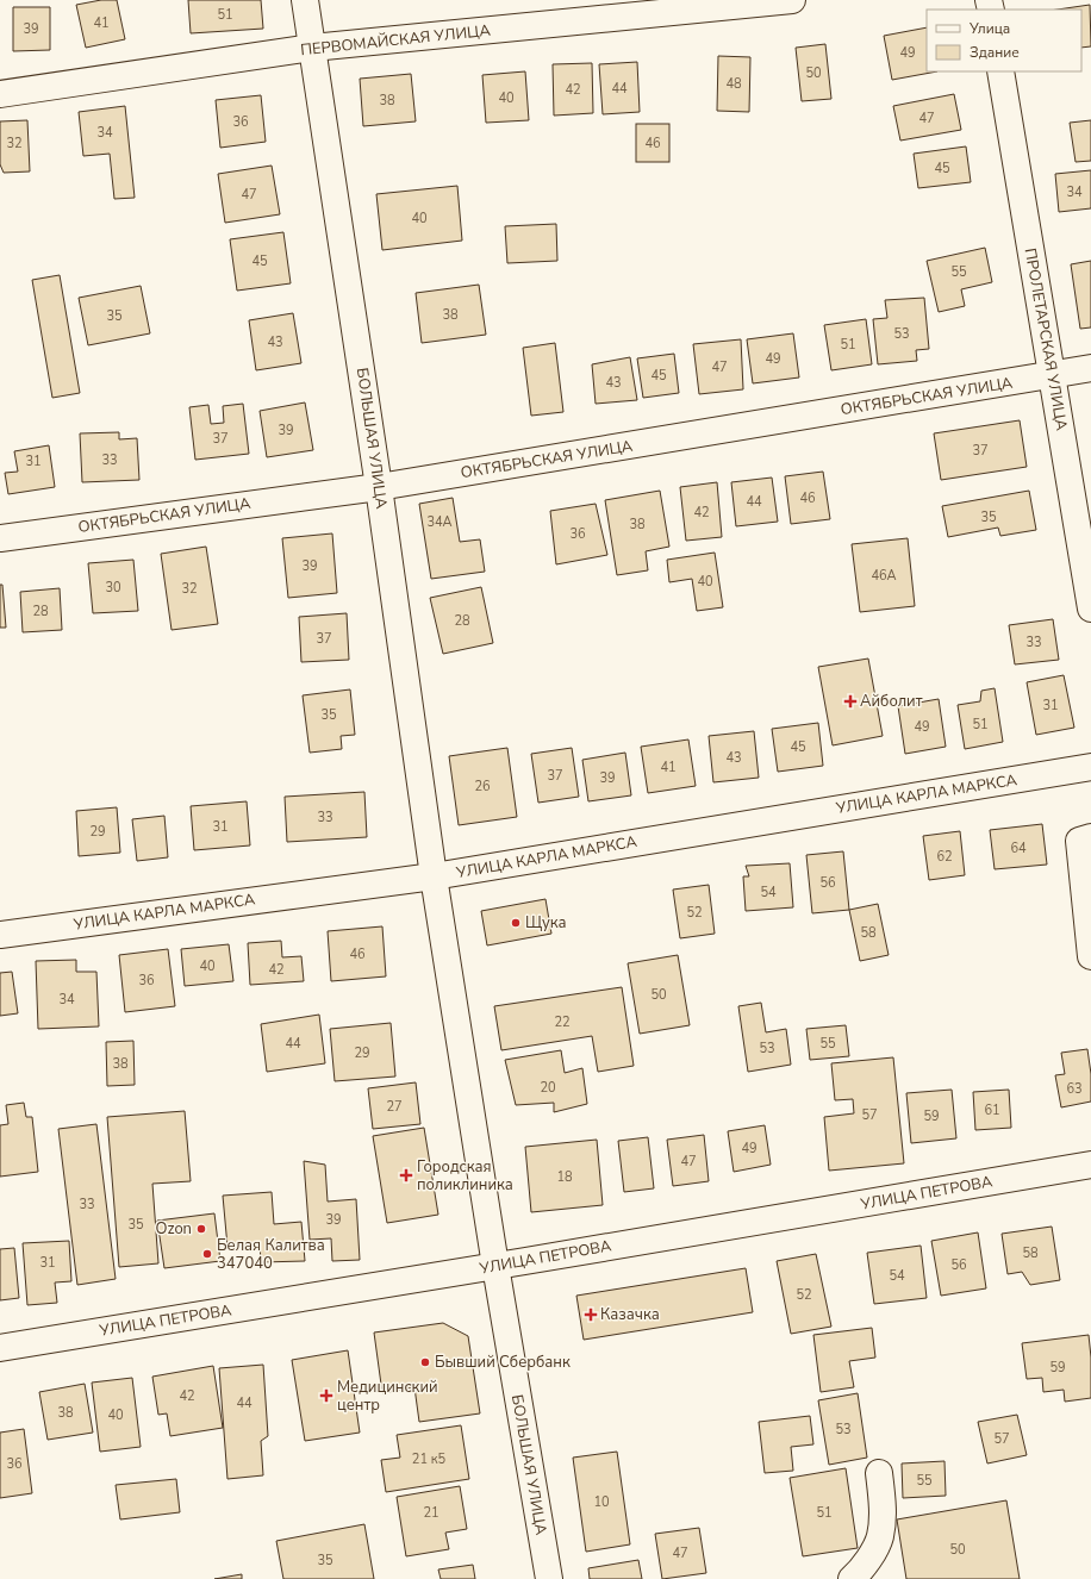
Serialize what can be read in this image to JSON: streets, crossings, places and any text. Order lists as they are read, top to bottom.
{
  "streets": {
    "street": [
      "ПЕРВОМАЙСКАЯ УЛИЦА",
      "ПРОЛЕТАРСКАЯ УЛИЦА",
      "ОКТЯБРЬСКАЯ УЛИЦА",
      "БОЛЬШАЯ УЛИЦА",
      "УЛИЦА КАРЛА МАРКСА",
      "УЛИЦА ПЕТРОВА"
    ]
  },
  "crossings": [
    ["ПЕРВОМАЙСКАЯ УЛИЦА", "БОЛЬШАЯ УЛИЦА"],
    ["ПРОЛЕТАРСКАЯ УЛИЦА", "ОКТЯБРЬСКАЯ УЛИЦА"],
    ["ОКТЯБРЬСКАЯ УЛИЦА", "БОЛЬШАЯ УЛИЦА"],
    ["БОЛЬШАЯ УЛИЦА", "УЛИЦА КАРЛА МАРКСА"],
    ["БОЛЬШАЯ УЛИЦА", "УЛИЦА ПЕТРОВА"]
  ],
  "places": {
    "health": [
      "Айболит",
      "Городская поликлиника",
      "Казачка",
      "Медицинский центр"
    ],
    "other": [
      "Щука",
      "Ozon",
      "Белая Калитва 347040",
      "Бывший Сбербанк"
    ]
  },
  "house_numbers": [
    "51",
    "41",
    "39",
    "49",
    "50",
    "48",
    "44",
    "42",
    "40",
    "38",
    "47",
    "36",
    "34",
    "32",
    "46",
    "45",
    "34",
    "47",
    "40",
    "45",
    "55",
    "38",
    "35",
    "53",
    "43",
    "51",
    "49",
    "47",
    "45",
    "43",
    "39",
    "37",
    "37",
    "33",
    "31",
    "46",
    "44",
    "42",
    "35",
    "34А",
    "38",
    "36",
    "39",
    "46А",
    "40",
    "30",
    "32",
    "28",
    "28",
    "37",
    "33",
    "31",
    "35",
    "51",
    "49",
    "45",
    "43",
    "41",
    "37",
    "39",
    "26",
    "33",
    "31",
    "29",
    "64",
    "62",
    "56",
    "54",
    "52",
    "58",
    "46",
    "40",
    "42",
    "36",
    "50",
    "34",
    "22",
    "44",
    "55",
    "53",
    "29",
    "38",
    "20",
    "63",
    "27",
    "61",
    "57",
    "59",
    "49",
    "47",
    "18",
    "33",
    "39",
    "35",
    "58",
    "31",
    "56",
    "54",
    "52",
    "59",
    "42",
    "44",
    "38",
    "40",
    "53",
    "57",
    "21 к5",
    "36",
    "55",
    "10",
    "21",
    "51",
    "50",
    "47",
    "35"
  ],
  "legend": ["Улица", "Здание"]
}
